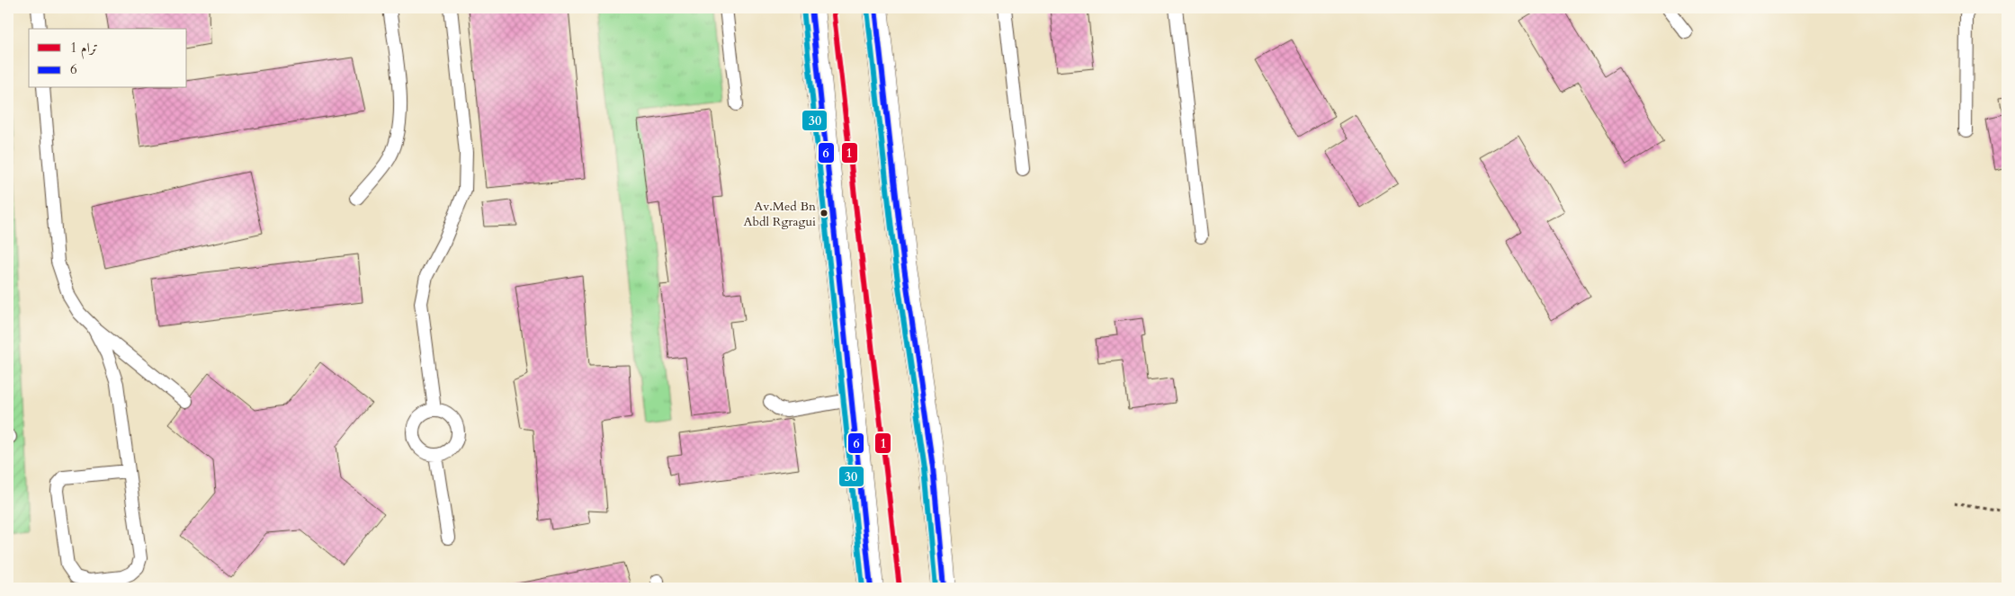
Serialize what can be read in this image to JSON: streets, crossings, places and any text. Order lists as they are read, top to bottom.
{
  "places": ["Av.Med Bn Abdl Rgragui"],
  "lines": ["tram line 1", "transit line 6", "transit line 30"],
  "legend": ["ترام 1", "6"]
}
